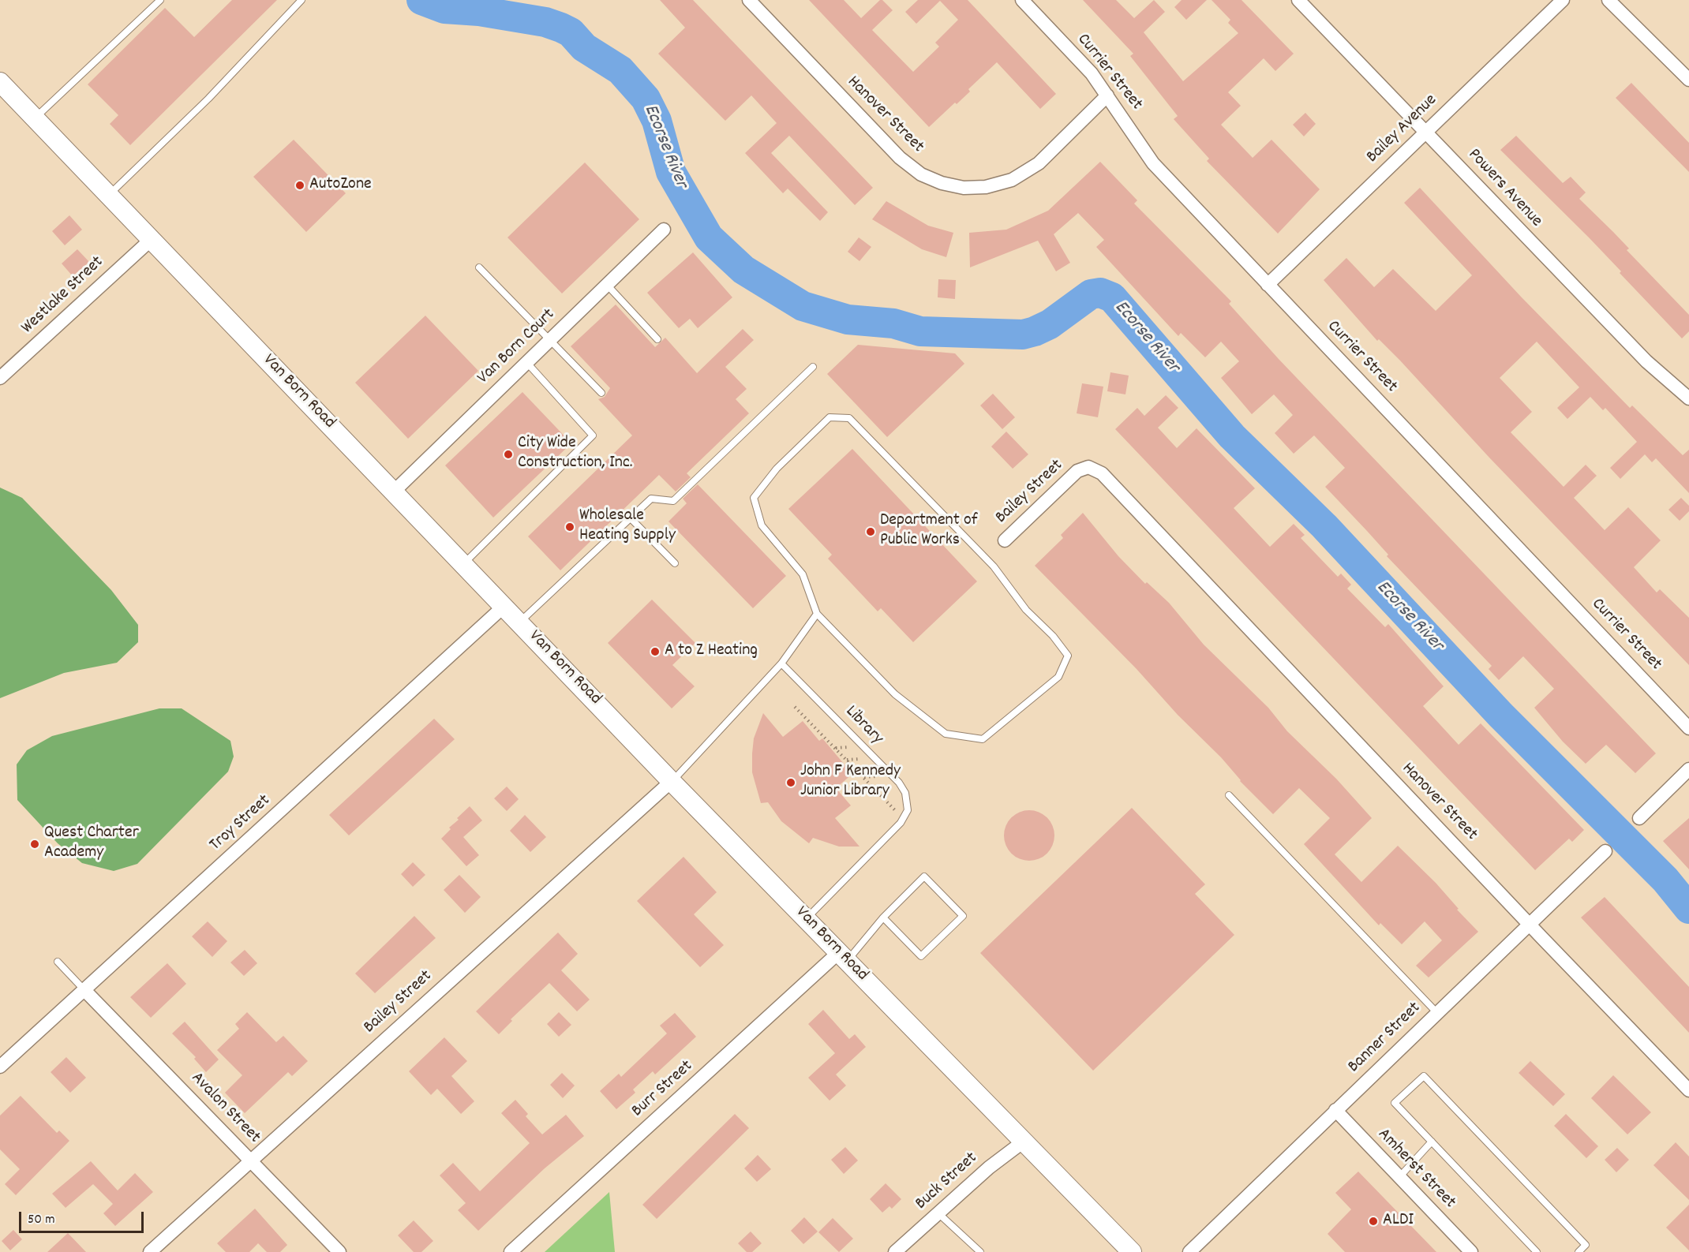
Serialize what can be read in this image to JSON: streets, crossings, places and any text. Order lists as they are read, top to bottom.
{
  "streets": {
    "main road": ["Van Born Road"],
    "street": [
      "Currier Street",
      "Hanover Street",
      "Bailey Avenue",
      "Powers Avenue",
      "Westlake Street",
      "Van Born Court",
      "Bailey Street",
      "Troy Street",
      "Banner Street",
      "Burr Street",
      "Avalon Street",
      "Amherst Street",
      "Buck Street"
    ],
    "lane": ["Library"]
  },
  "crossings": [
    ["Currier Street", "Hanover Street"],
    ["Currier Street", "Bailey Avenue"],
    ["Hanover Street", "Bailey Street"],
    ["Hanover Street", "Banner Street"],
    ["Bailey Avenue", "Powers Avenue"],
    ["Westlake Street", "Van Born Road"],
    ["Van Born Court", "Van Born Road"],
    ["Van Born Road", "Bailey Street"],
    ["Van Born Road", "Library"],
    ["Van Born Road", "Troy Street"],
    ["Van Born Road", "Burr Street"],
    ["Van Born Road", "Buck Street"],
    ["Bailey Street", "Avalon Street"],
    ["Troy Street", "Avalon Street"],
    ["Banner Street", "Amherst Street"]
  ],
  "water": ["Ecorse River"],
  "places": [
    "AutoZone",
    "City Wide Construction, Inc.",
    "Wholesale Heating Supply",
    "Department of Public Works",
    "A to Z Heating",
    "John F Kennedy Junior Library",
    "Quest Charter Academy",
    "ALDI"
  ],
  "scale_bar": "50 m"
}
